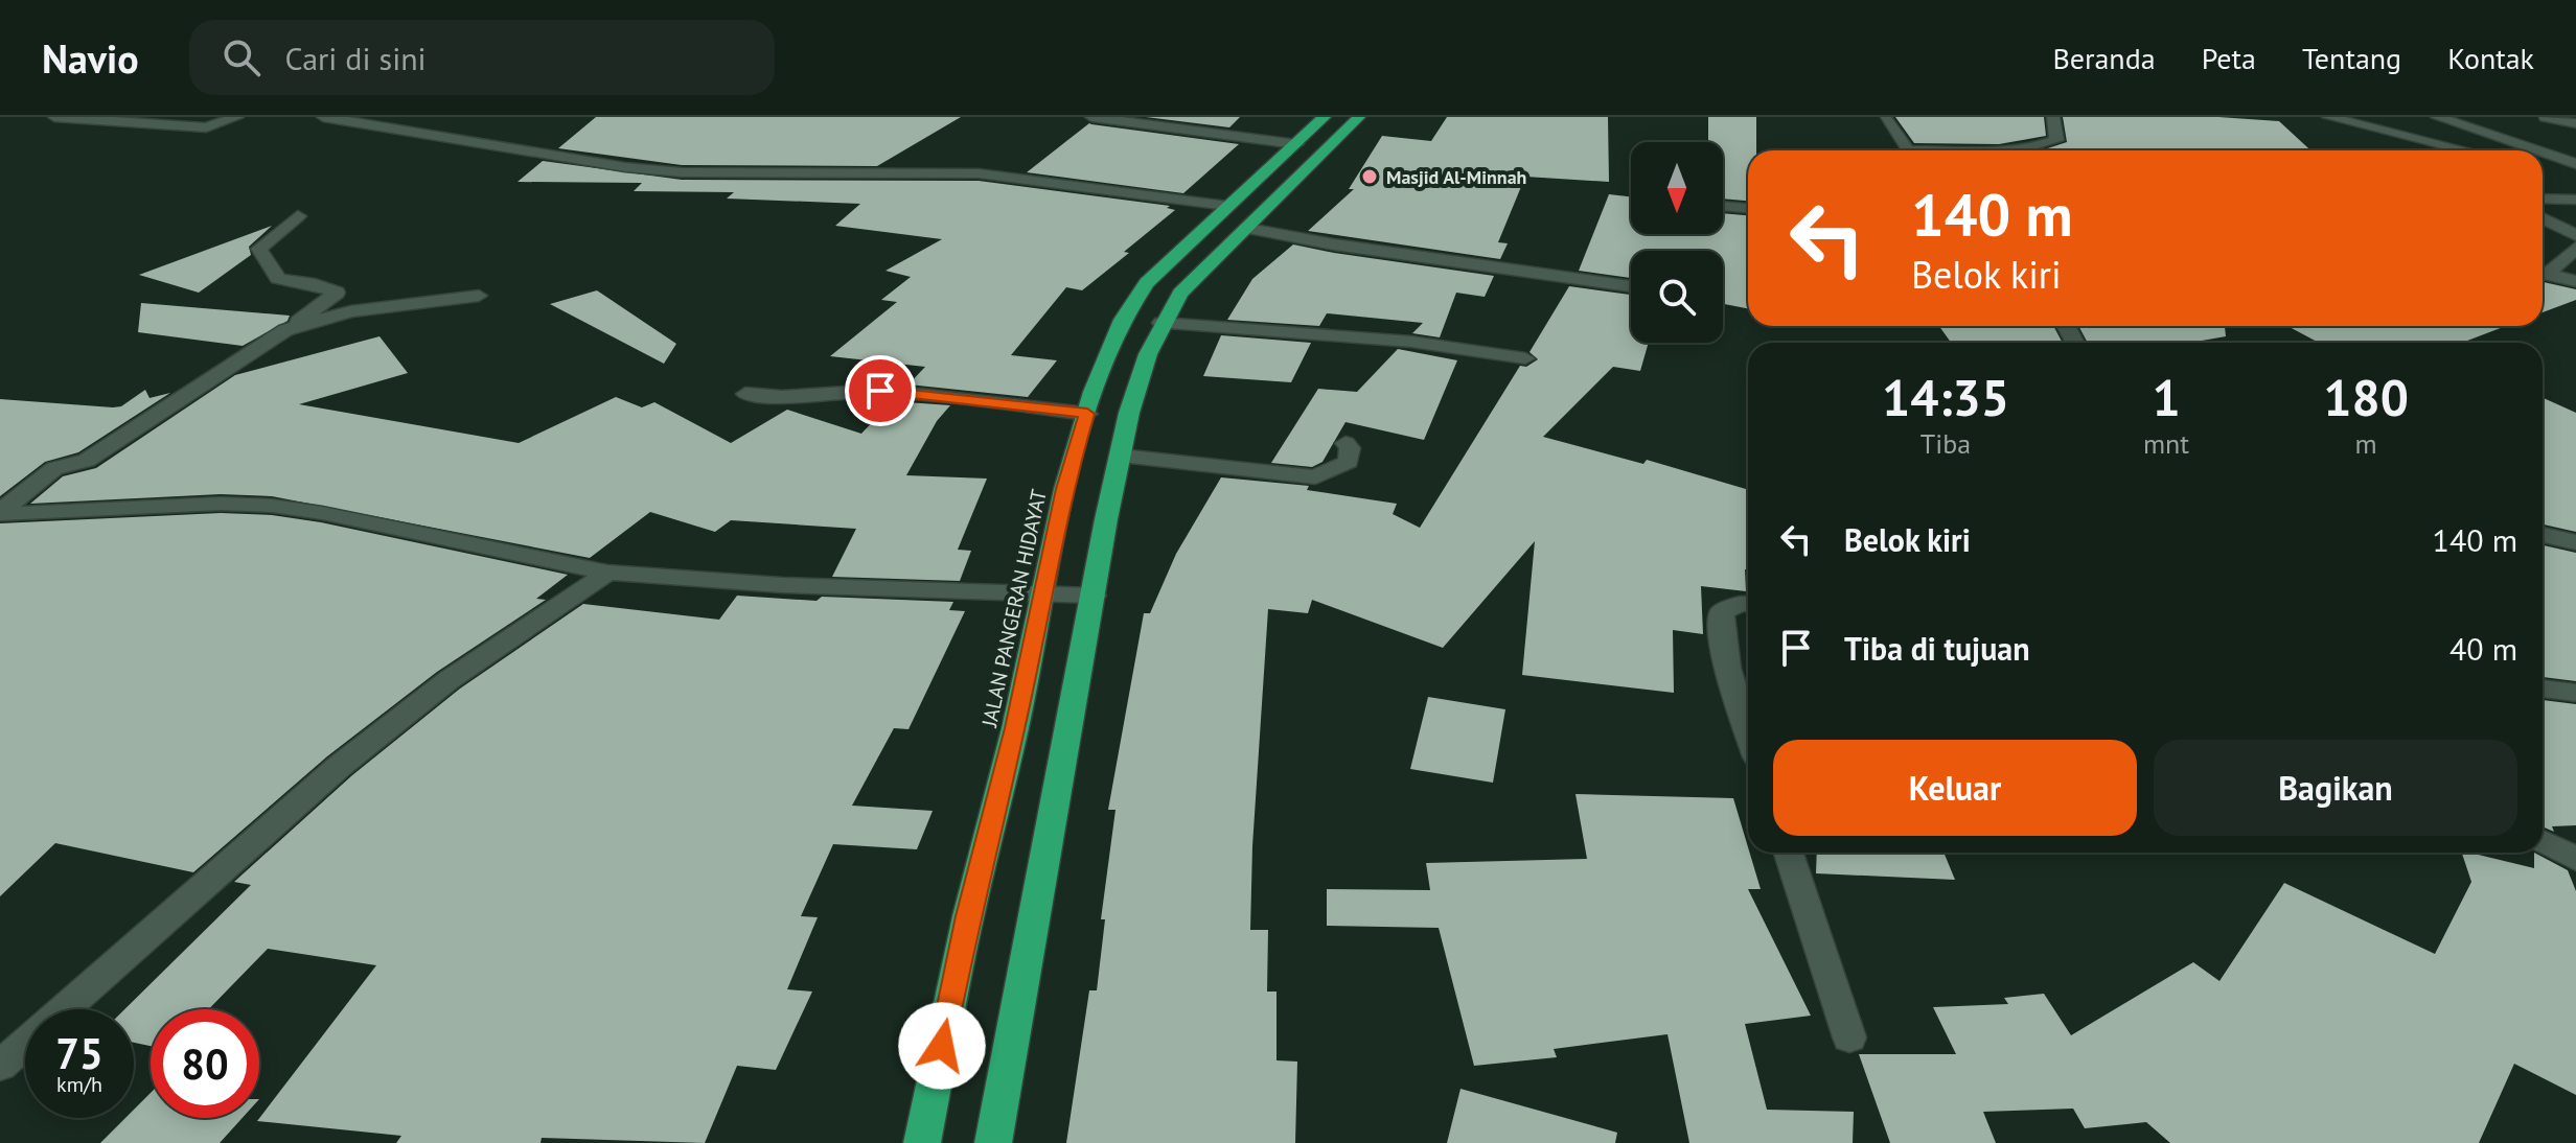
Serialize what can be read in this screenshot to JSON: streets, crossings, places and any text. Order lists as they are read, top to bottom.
{
  "streets": {
    "highway": ["JALAN PANGERAN HIDAYAT"]
  },
  "places": ["Masjid Al-Minnah"],
  "north": "bottom",
  "page": {
    "header": "Navio",
    "search": "Cari di sini",
    "nav": [
      "Beranda",
      "Peta",
      "Tentang",
      "Kontak"
    ],
    "turn": ["140 m", "Belok kiri"],
    "eta": [
      "14:35",
      "Tiba",
      "1",
      "mnt",
      "180",
      "m"
    ],
    "list": [
      {
        "name": "Belok kiri",
        "value": "140 m"
      },
      {
        "name": "Tiba di tujuan",
        "value": "40 m"
      }
    ],
    "buttons": ["Keluar", "Bagikan"],
    "speed": "75 km/h",
    "limit": "80"
  }
}
